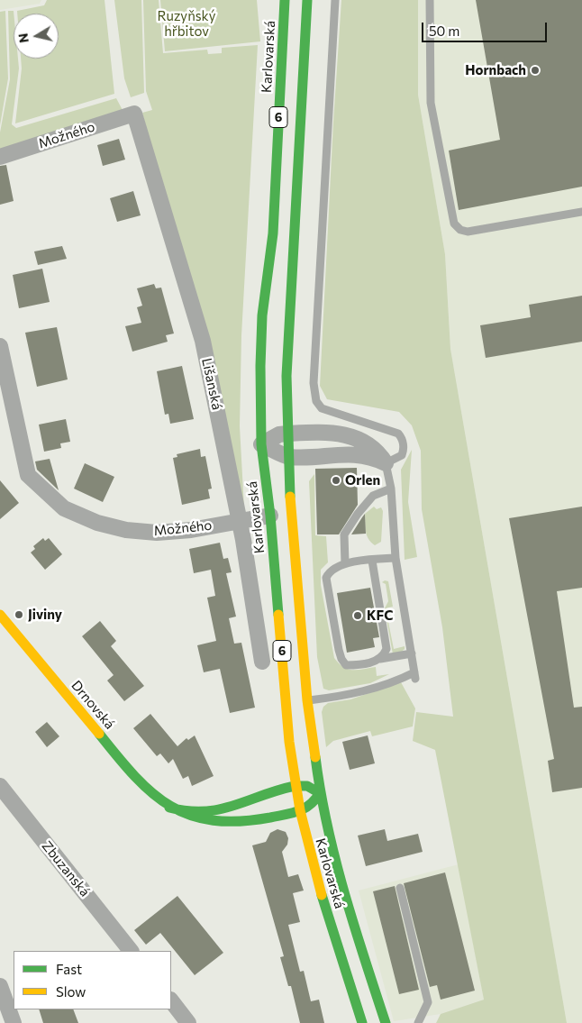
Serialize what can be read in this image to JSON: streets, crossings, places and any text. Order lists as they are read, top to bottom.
{
  "streets": {
    "main road": ["Karlovarská", "6", "Drnovská"],
    "street": ["Možného", "Lišanská", "Zbuzanská"]
  },
  "crossings": [
    ["Karlovarská", "Možného"],
    ["Karlovarská", "Drnovská"],
    ["Možného", "Lišanská"]
  ],
  "parks": ["Ruzyňský hřbitov"],
  "places": [
    "Hornbach",
    "Orlen",
    "Jiviny",
    "KFC"
  ],
  "legend": ["Fast", "Slow"],
  "scale_bar": "50 m",
  "north": "left"
}
